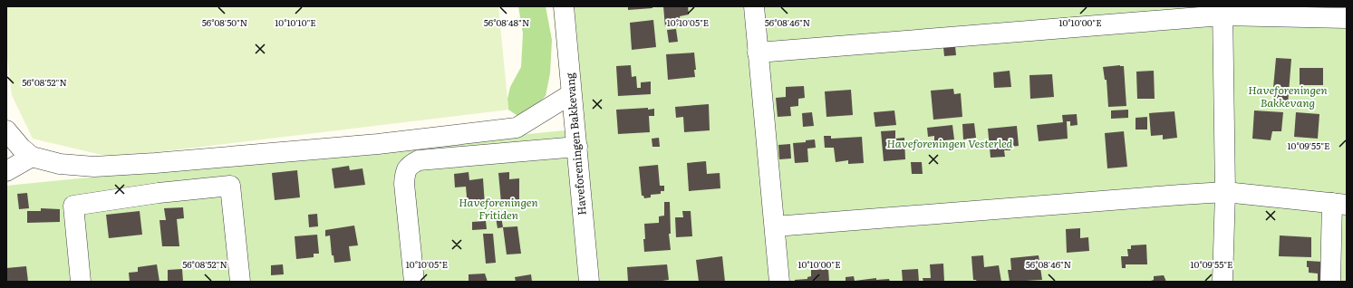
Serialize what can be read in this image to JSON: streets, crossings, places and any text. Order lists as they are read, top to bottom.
{
  "streets": {
    "lane": ["Haveforeningen Bakkevang"]
  },
  "parks": ["Haveforeningen Bakkevang", "Haveforeningen Vesterled", "Haveforeningen Fritiden"],
  "coordinates": [
    "56°08'50\"N",
    "10°10'10\"E",
    "56°08'48\"N",
    "10°10'05\"E",
    "56°08'46\"N",
    "10°10'00\"E",
    "56°08'52\"N",
    "10°09'55\"E"
  ]
}
